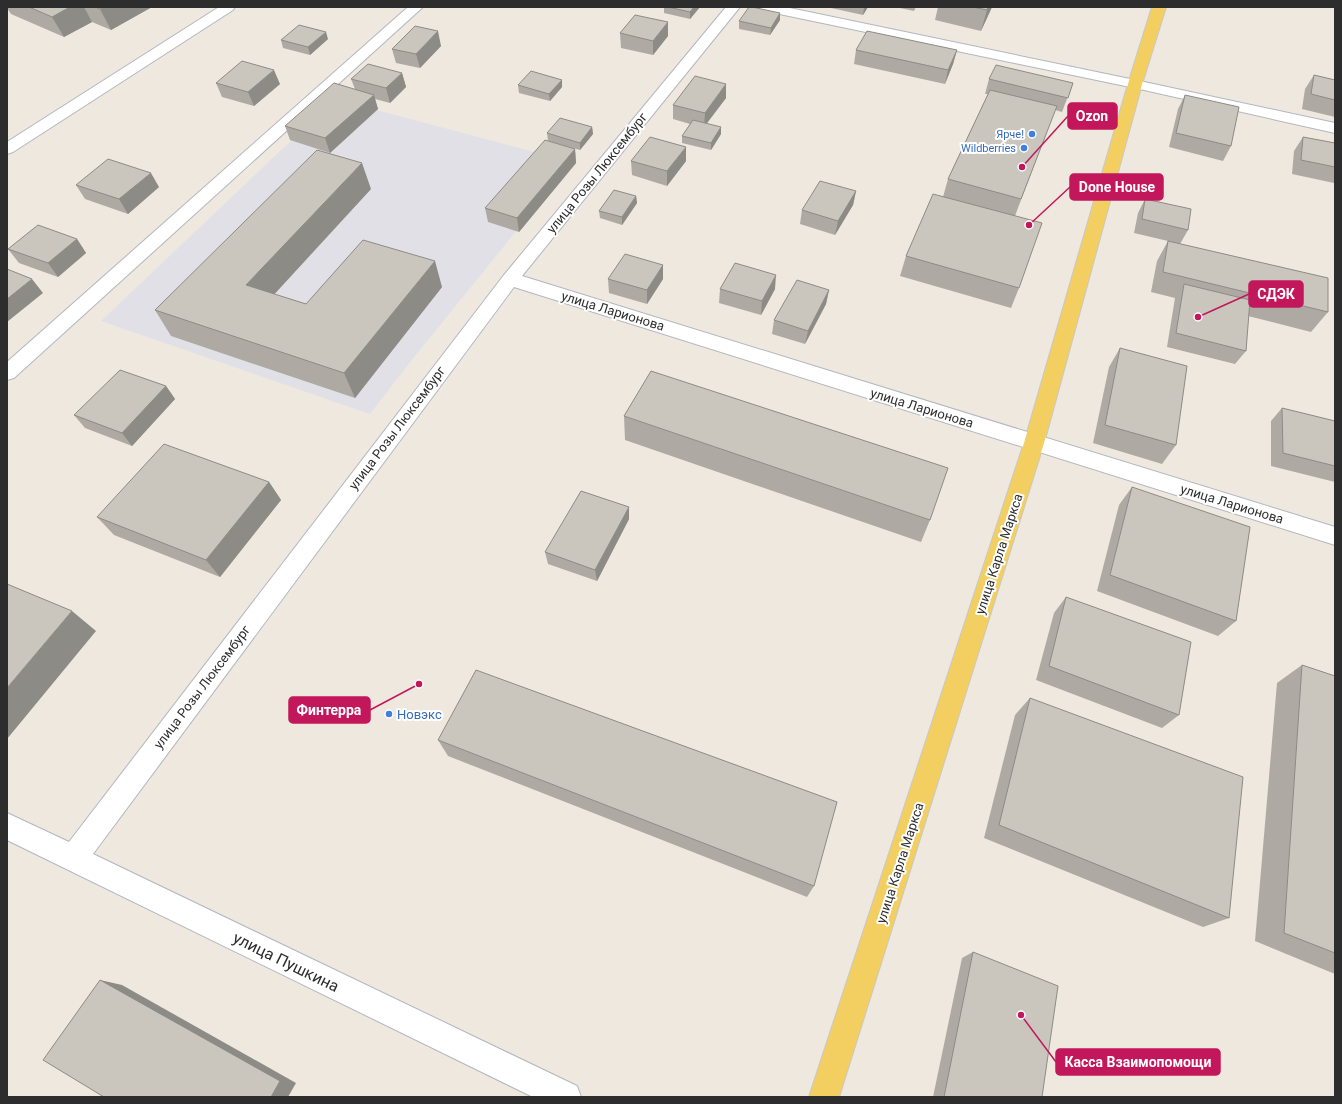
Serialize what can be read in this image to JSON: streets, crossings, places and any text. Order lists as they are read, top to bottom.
{
  "streets": {
    "main road": ["улица Карла Маркса"],
    "street": ["улица Розы Люксембург", "улица Ларионова", "улица Пушкина"]
  },
  "crossings": [
    ["улица Розы Люксембург", "улица Ларионова"],
    ["улица Розы Люксембург", "улица Пушкина"],
    ["улица Ларионова", "улица Карла Маркса"]
  ],
  "places": [
    "Ярче!",
    "Wildberries",
    "Ozon",
    "Done House",
    "СДЭК",
    "Финтерра",
    "Новэкс",
    "Касса Взаимопомощи"
  ]
}
